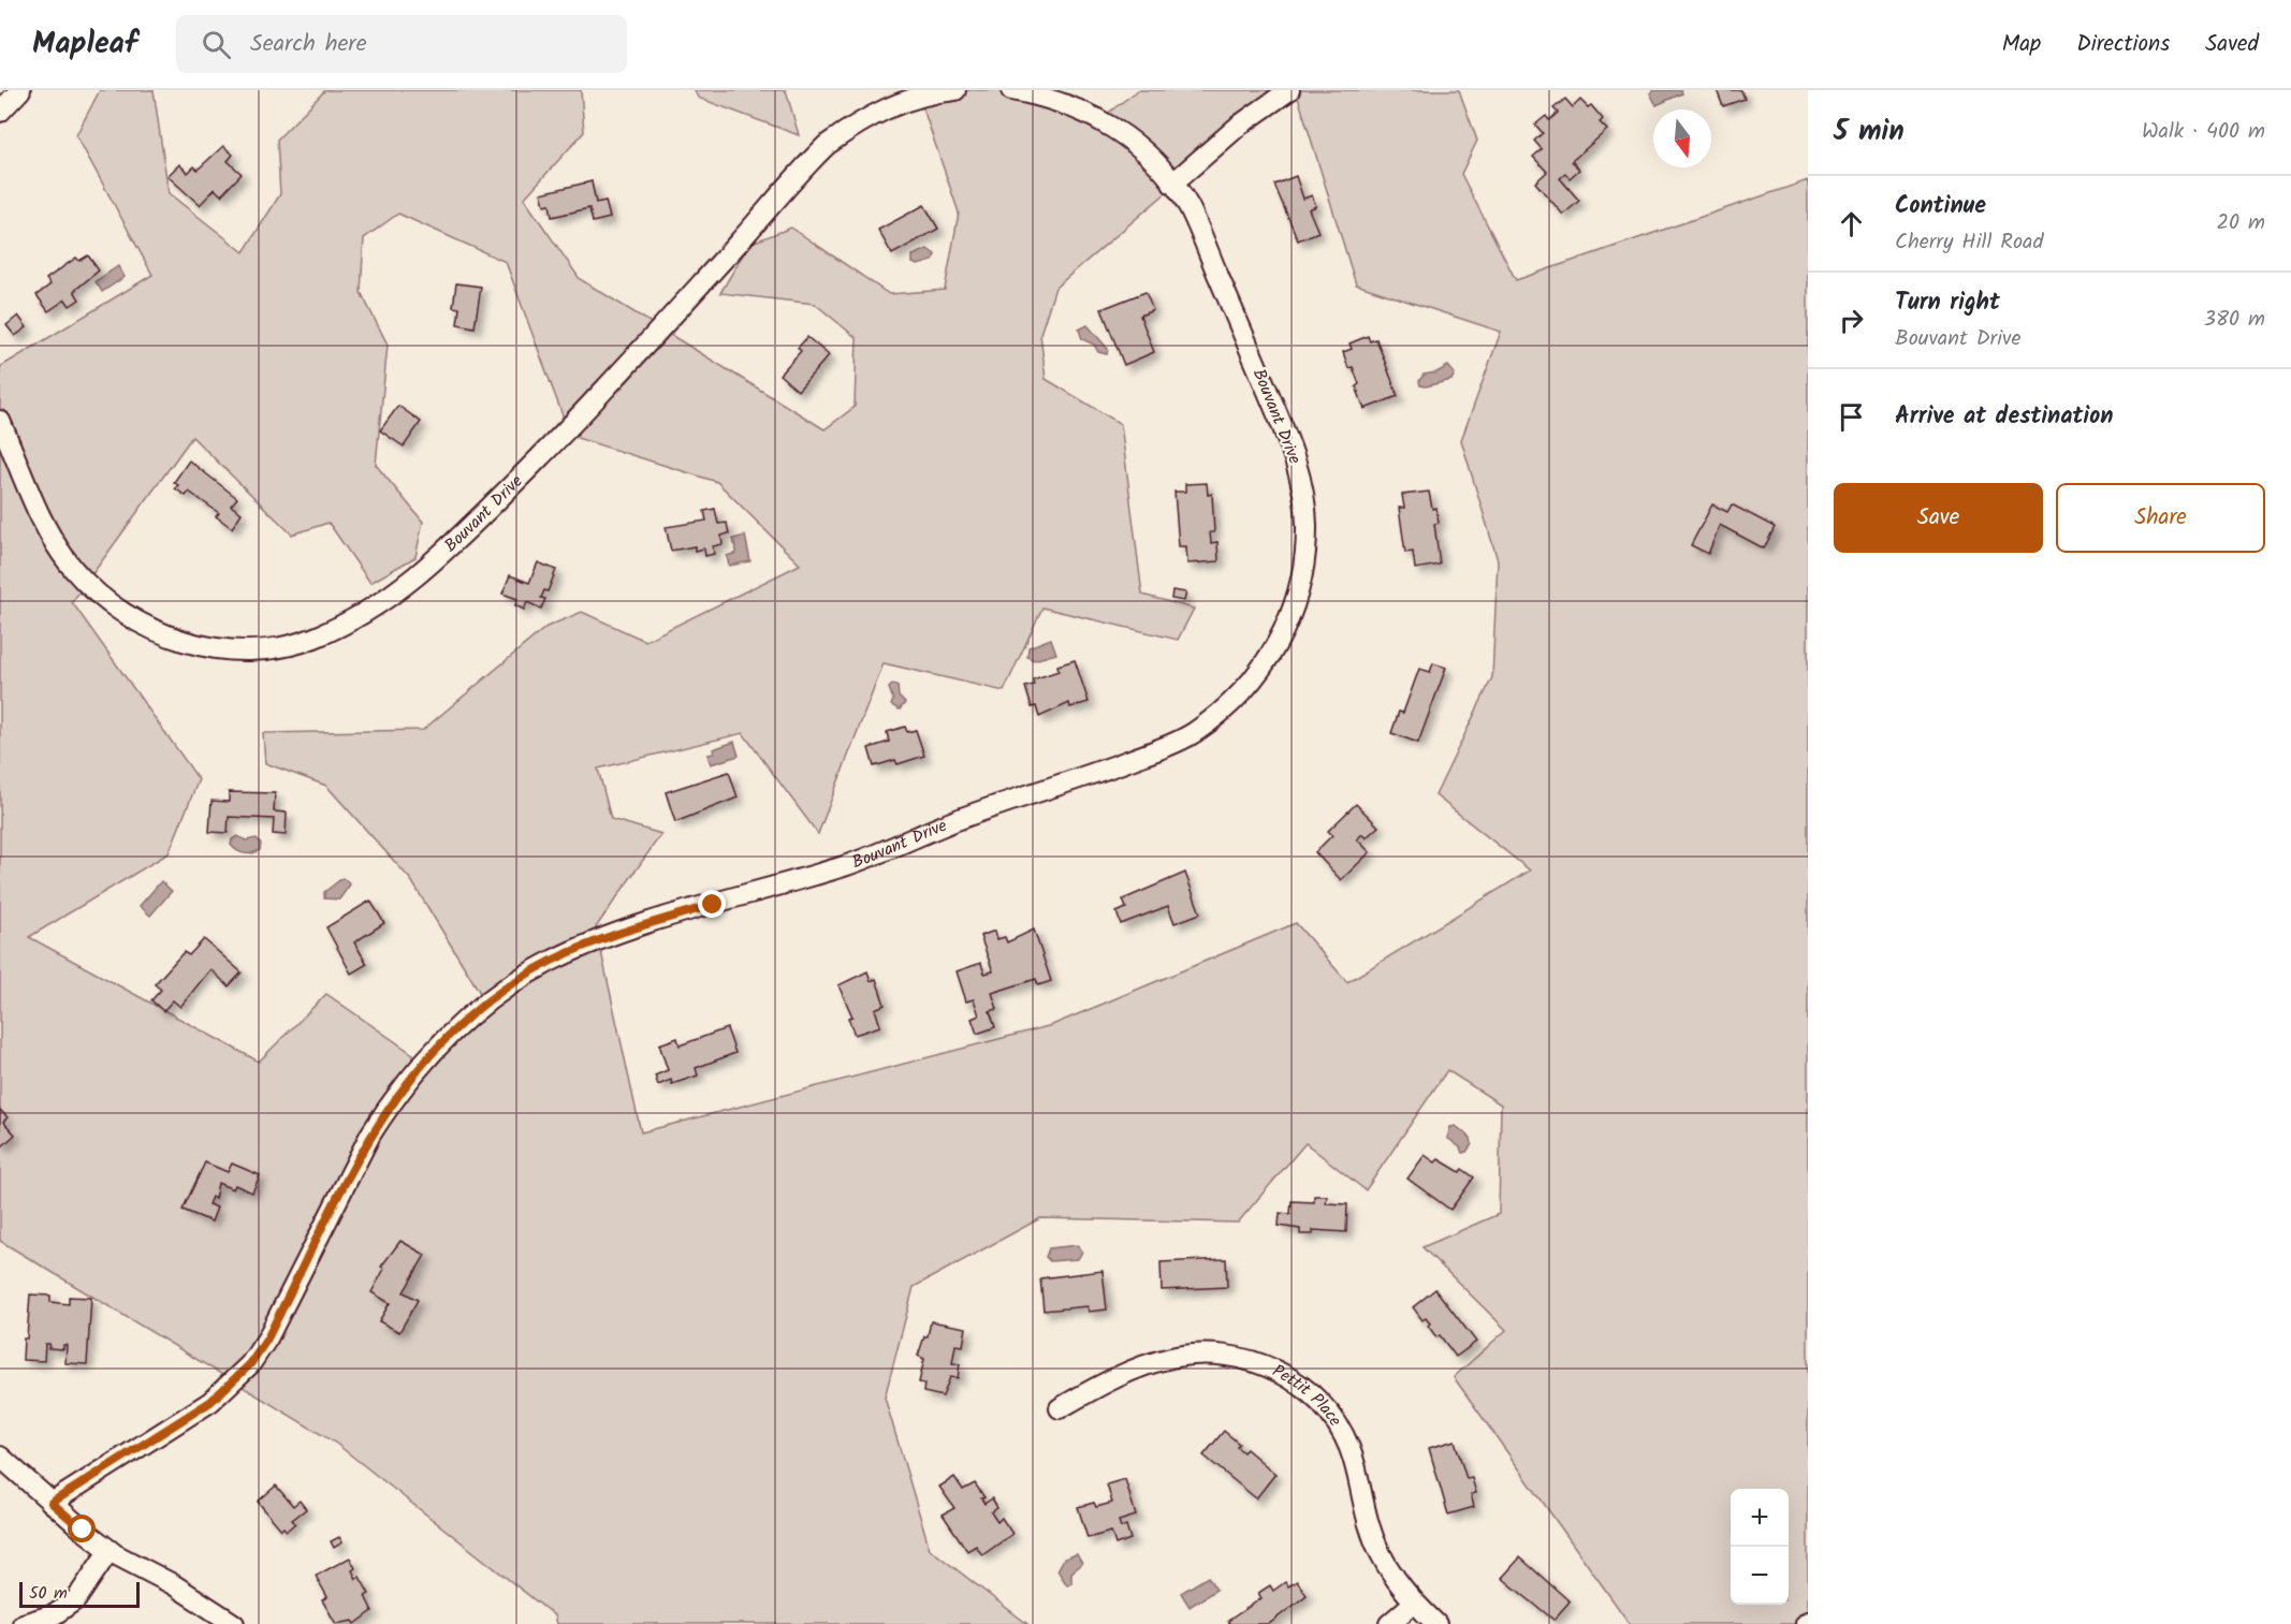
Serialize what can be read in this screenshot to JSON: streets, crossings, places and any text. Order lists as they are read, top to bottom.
{
  "streets": {
    "street": ["Bouvant Drive", "Pettit Place"]
  },
  "scale_bar": "50 m",
  "north": "bottom",
  "page": {
    "header": "Mapleaf",
    "search": "Search here",
    "nav": ["Map", "Directions", "Saved"],
    "heading": ["5 min", "Walk · 400 m"],
    "list": [
      ["Continue", "Cherry Hill Road", "20 m"],
      ["Turn right", "Bouvant Drive", "380 m"],
      "Arrive at destination"
    ],
    "buttons": ["Save", "Share"],
    "map_buttons": ["+", "−"],
    "scale": "50 m"
  }
}
